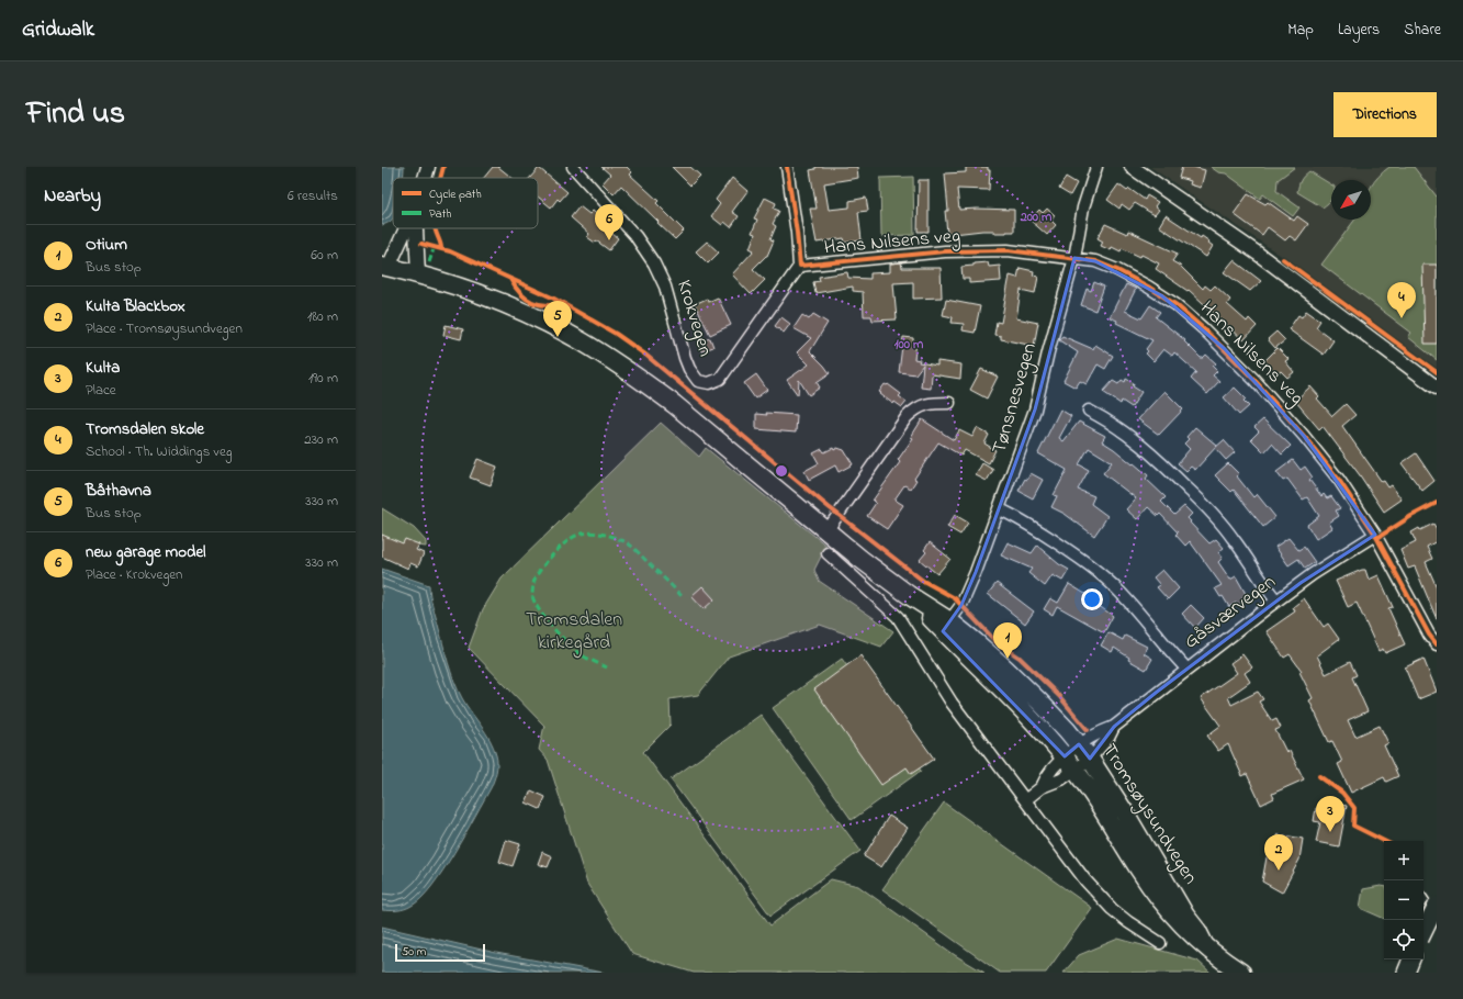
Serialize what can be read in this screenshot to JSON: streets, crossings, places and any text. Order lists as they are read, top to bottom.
{
  "streets": {
    "highway": ["Tromsøysundvegen"],
    "street": [
      "Hans Nilsens veg",
      "Krokvegen",
      "Tønsnesvegen",
      "Gåsværvegen"
    ]
  },
  "crossings": [
    ["Hans Nilsens veg", "Krokvegen"],
    ["Hans Nilsens veg", "Tønsnesvegen"],
    ["Hans Nilsens veg", "Gåsværvegen"],
    ["Tønsnesvegen", "Tromsøysundvegen"],
    ["Gåsværvegen", "Tromsøysundvegen"]
  ],
  "parks": ["Tromsdalen kirkegård"],
  "legend": ["Cycle path", "Path"],
  "scale_bar": "50 m",
  "north": "bottom left",
  "page": {
    "header": "Gridwalk",
    "nav": ["Map", "Layers", "Share"],
    "title": "Find us",
    "buttons": "Directions",
    "heading": ["Nearby", "6 results"],
    "pins": [
      "6",
      "4",
      "5",
      "1",
      "3",
      "2"
    ],
    "list": [
      {
        "mark": "1",
        "name": "Otium",
        "note": "Bus stop",
        "value": "60 m"
      },
      {
        "mark": "2",
        "name": "Kulta Blackbox",
        "note": "Place · Tromsøysundvegen",
        "value": "180 m"
      },
      {
        "mark": "3",
        "name": "Kulta",
        "note": "Place",
        "value": "190 m"
      },
      {
        "mark": "4",
        "name": "Tromsdalen skole",
        "note": "School · Th. Widdings veg",
        "value": "230 m"
      },
      {
        "mark": "5",
        "name": "Båthavna",
        "note": "Bus stop",
        "value": "330 m"
      },
      {
        "mark": "6",
        "name": "new garage model",
        "note": "Place · Krokvegen",
        "value": "330 m"
      }
    ],
    "map_buttons": ["+", "−"],
    "scale": "50 m"
  },
  "rings": ["200 m", "100 m"]
}
